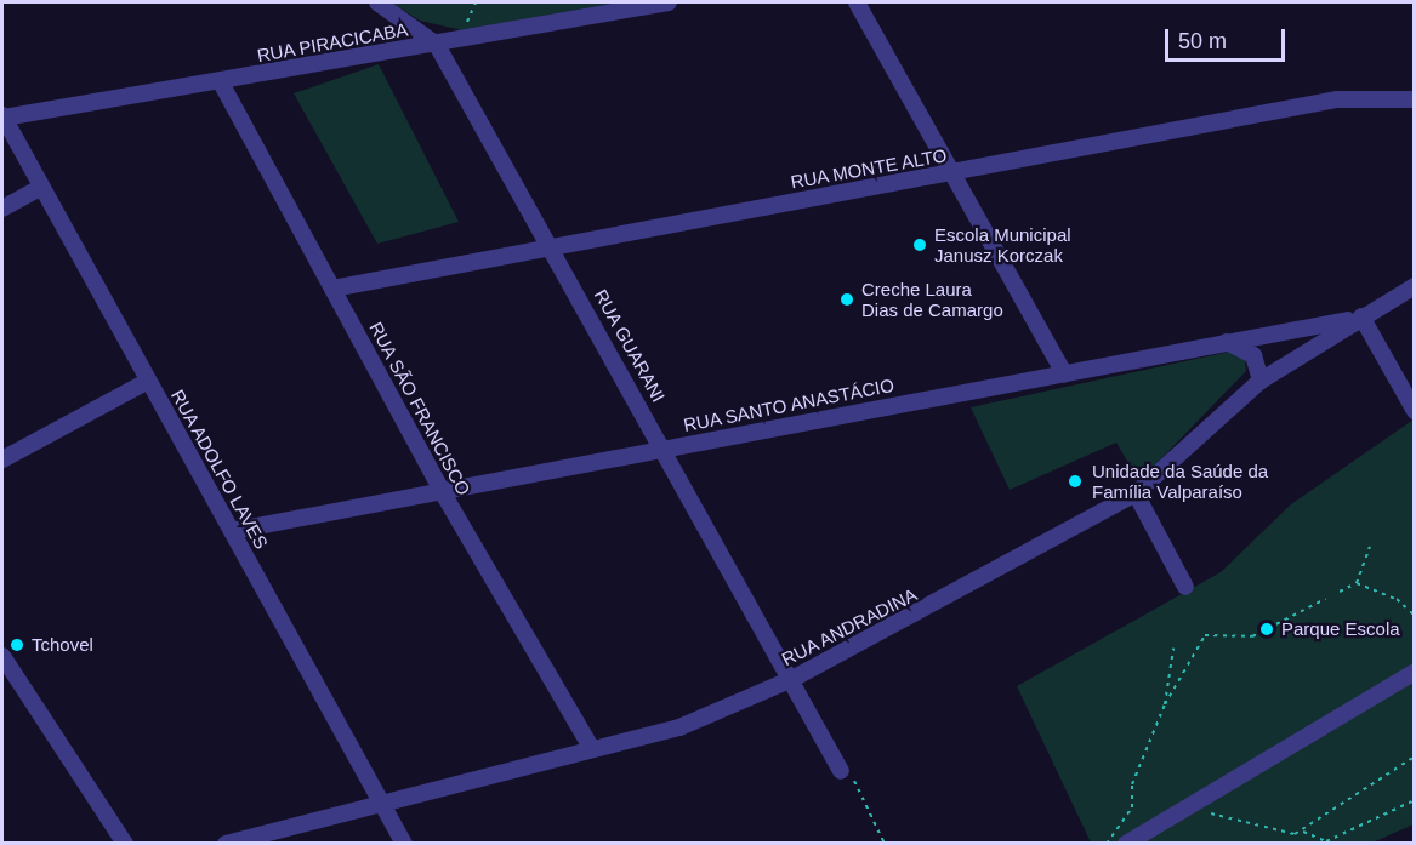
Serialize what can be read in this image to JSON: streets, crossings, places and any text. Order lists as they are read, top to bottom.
{
  "streets": {
    "street": [
      "RUA PIRACICABA",
      "RUA MONTE ALTO",
      "RUA GUARANI",
      "RUA SANTO ANASTÁCIO",
      "RUA SÃO FRANCISCO",
      "RUA ADOLFO LAVES",
      "RUA ANDRADINA"
    ]
  },
  "crossings": [
    ["RUA PIRACICABA", "RUA GUARANI"],
    ["RUA PIRACICABA", "RUA SÃO FRANCISCO"],
    ["RUA PIRACICABA", "RUA ADOLFO LAVES"],
    ["RUA MONTE ALTO", "RUA GUARANI"],
    ["RUA MONTE ALTO", "RUA SÃO FRANCISCO"],
    ["RUA GUARANI", "RUA SANTO ANASTÁCIO"],
    ["RUA GUARANI", "RUA ANDRADINA"],
    ["RUA SANTO ANASTÁCIO", "RUA SÃO FRANCISCO"],
    ["RUA SANTO ANASTÁCIO", "RUA ADOLFO LAVES"],
    ["RUA SANTO ANASTÁCIO", "RUA ANDRADINA"],
    ["RUA SÃO FRANCISCO", "RUA ANDRADINA"],
    ["RUA ADOLFO LAVES", "RUA ANDRADINA"]
  ],
  "places": [
    "Escola Municipal Janusz Korczak",
    "Creche Laura Dias de Camargo",
    "Unidade da Saúde da Família Valparaíso",
    "Parque Escola",
    "Tchovel"
  ],
  "scale_bar": "50 m"
}
